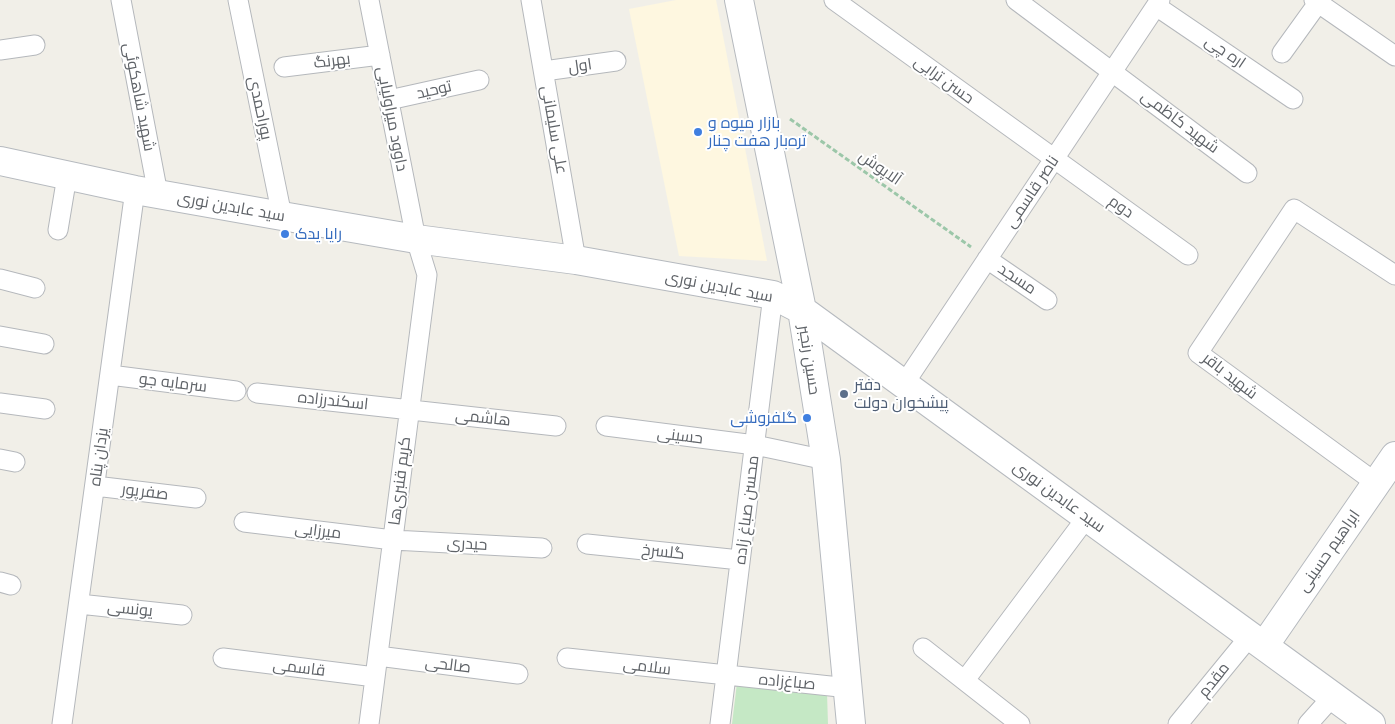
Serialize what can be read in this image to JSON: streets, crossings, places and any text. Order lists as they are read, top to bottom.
{
  "streets": {
    "main road": ["سید عابدین نوری", "حسین رنجبر", "ابراهیم حسینی"],
    "street": [
      "اره چی",
      "بهرنگ",
      "اول",
      "حسن ترابی",
      "توحید",
      "شهید شاهکوئی",
      "پوراحمدی",
      "داوود میراولیایی",
      "شهید کاظمی",
      "علی سلیمانی",
      "ناصر قاسمی",
      "دوم",
      "مسجد",
      "شهید باقر",
      "سرمایه جو",
      "اسکندرزاده",
      "هاشمی",
      "حسینی",
      "یزدان پناه",
      "کریم قنبری‌ها",
      "صفرپور",
      "محسن صباغ زاده",
      "میرزایی",
      "حیدری",
      "گلسرخ",
      "یونسی",
      "صالحی",
      "سلامی",
      "قاسمی",
      "مقدم",
      "صباغ‌زاده"
    ],
    "path": ["آلاپوش"]
  },
  "crossings": [
    ["اره چی", "ناصر قاسمی"],
    ["بهرنگ", "داوود میراولیایی"],
    ["اول", "علی سلیمانی"],
    ["حسن ترابی", "ناصر قاسمی"],
    ["حسن ترابی", "دوم"],
    ["توحید", "داوود میراولیایی"],
    ["شهید شاهکوئی", "سید عابدین نوری"],
    ["شهید شاهکوئی", "یزدان پناه"],
    ["پوراحمدی", "سید عابدین نوری"],
    ["داوود میراولیایی", "سید عابدین نوری"],
    ["داوود میراولیایی", "کریم قنبری‌ها"],
    ["شهید کاظمی", "ناصر قاسمی"],
    ["علی سلیمانی", "سید عابدین نوری"],
    ["آلاپوش", "ناصر قاسمی"],
    ["آلاپوش", "مسجد"],
    ["آلاپوش", "حسین رنجبر"],
    ["ناصر قاسمی", "سید عابدین نوری"],
    ["ناصر قاسمی", "دوم"],
    ["ناصر قاسمی", "مسجد"],
    ["سید عابدین نوری", "حسین رنجبر"],
    ["سید عابدین نوری", "یزدان پناه"],
    ["سید عابدین نوری", "کریم قنبری‌ها"],
    ["سید عابدین نوری", "محسن صباغ زاده"],
    ["سید عابدین نوری", "ابراهیم حسینی"],
    ["سید عابدین نوری", "مقدم"],
    ["حسین رنجبر", "صباغ‌زاده"],
    ["شهید باقر", "ابراهیم حسینی"],
    ["سرمایه جو", "یزدان پناه"],
    ["اسکندرزاده", "هاشمی"],
    ["اسکندرزاده", "کریم قنبری‌ها"],
    ["هاشمی", "کریم قنبری‌ها"],
    ["حسینی", "محسن صباغ زاده"],
    ["یزدان پناه", "صفرپور"],
    ["یزدان پناه", "یونسی"],
    ["کریم قنبری‌ها", "میرزایی"],
    ["کریم قنبری‌ها", "حیدری"],
    ["کریم قنبری‌ها", "صالحی"],
    ["کریم قنبری‌ها", "قاسمی"],
    ["محسن صباغ زاده", "گلسرخ"],
    ["محسن صباغ زاده", "سلامی"],
    ["محسن صباغ زاده", "صباغ‌زاده"],
    ["میرزایی", "حیدری"],
    ["ابراهیم حسینی", "مقدم"],
    ["سلامی", "صباغ‌زاده"]
  ],
  "places": [
    "بازار میوه و تره‌بار هفت چنار",
    "رایا یدک",
    "دفتر پیشخوان دولت",
    "گلفروشی"
  ]
}
